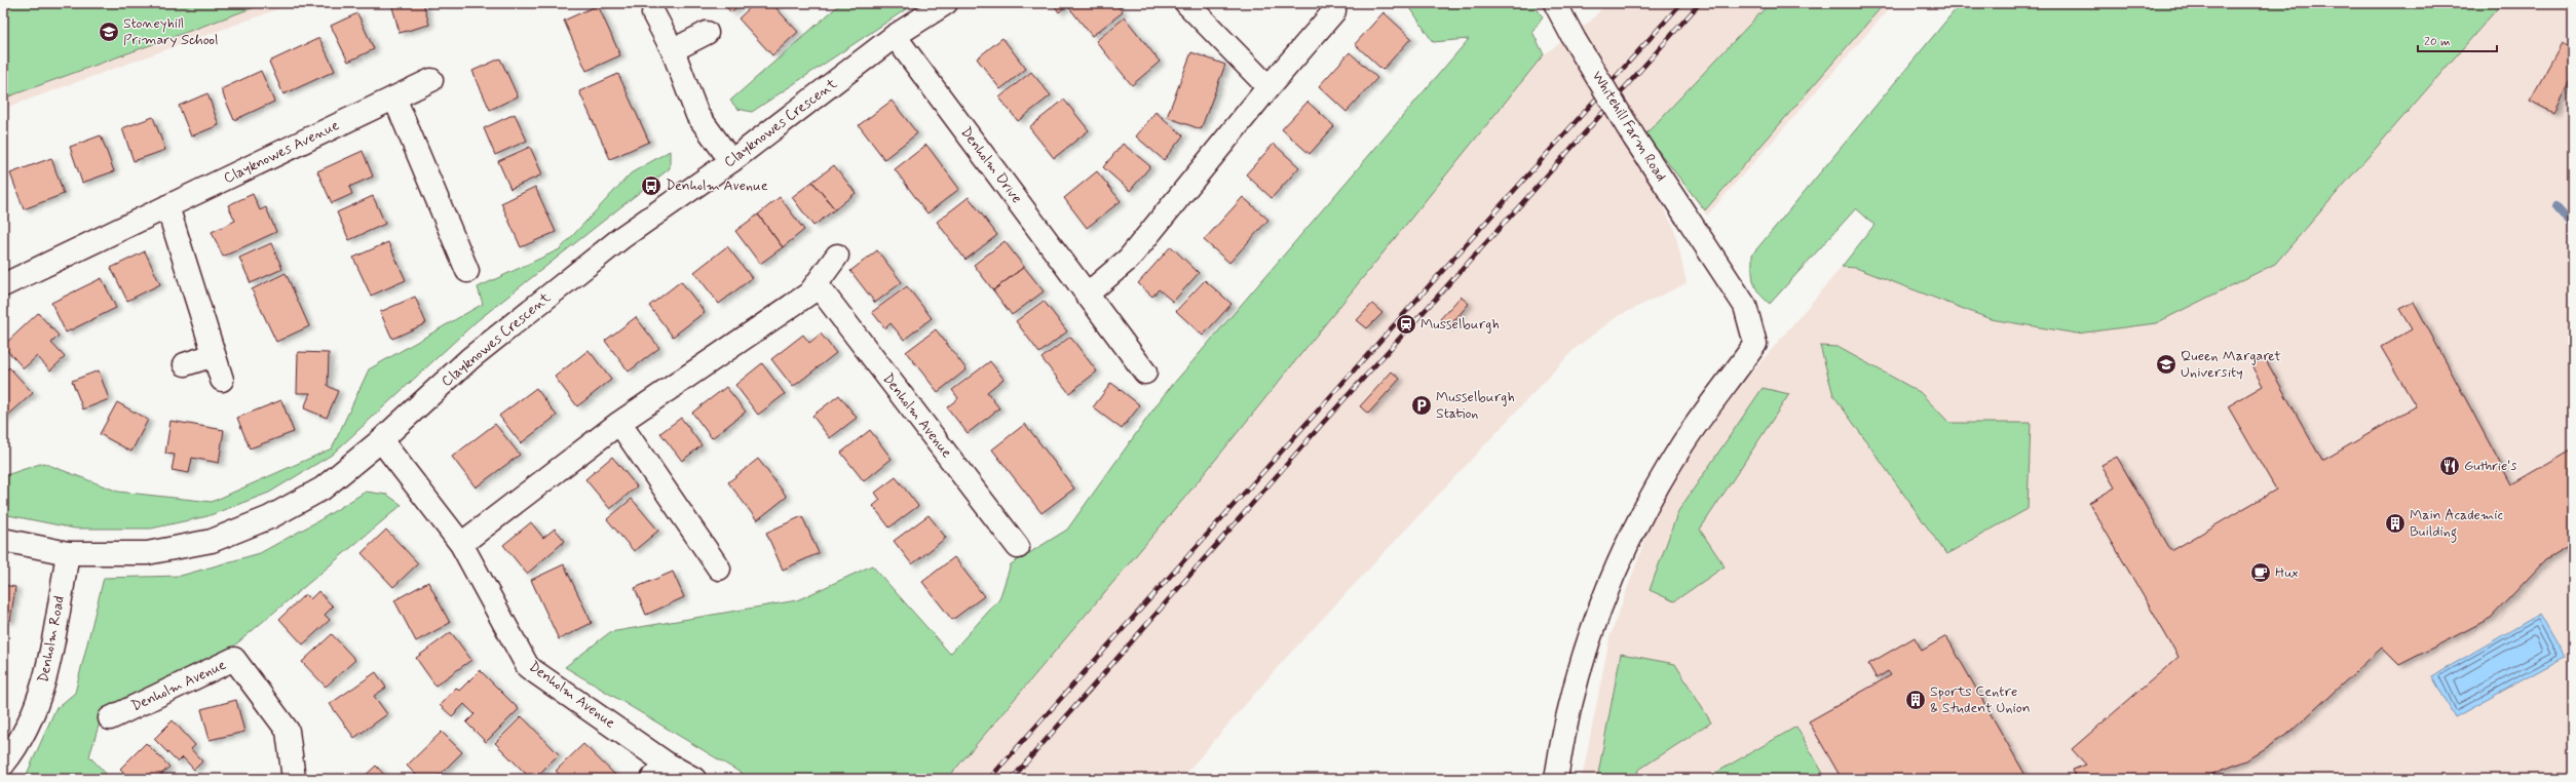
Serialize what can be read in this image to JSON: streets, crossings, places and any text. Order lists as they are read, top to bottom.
{
  "streets": {
    "street": [
      "Clayknowes Crescent",
      "Whitehill Farm Road",
      "Clayknowes Avenue",
      "Denholm Drive",
      "Denholm Avenue",
      "Denholm Road"
    ]
  },
  "crossings": [
    ["Clayknowes Crescent", "Denholm Drive"],
    ["Clayknowes Crescent", "Denholm Avenue"],
    ["Clayknowes Crescent", "Denholm Road"]
  ],
  "places": {
    "school or university": ["Stoneyhill Primary School", "Queen Margaret University"],
    "bus stop": ["Denholm Avenue"],
    "station": ["Musselburgh"],
    "parking": ["Musselburgh Station"],
    "restaurant": ["Guthrie's"],
    "building": ["Main Academic Building", "Sports Centre & Student Union"],
    "cafe": ["Hux"]
  },
  "scale_bar": "20 m"
}
